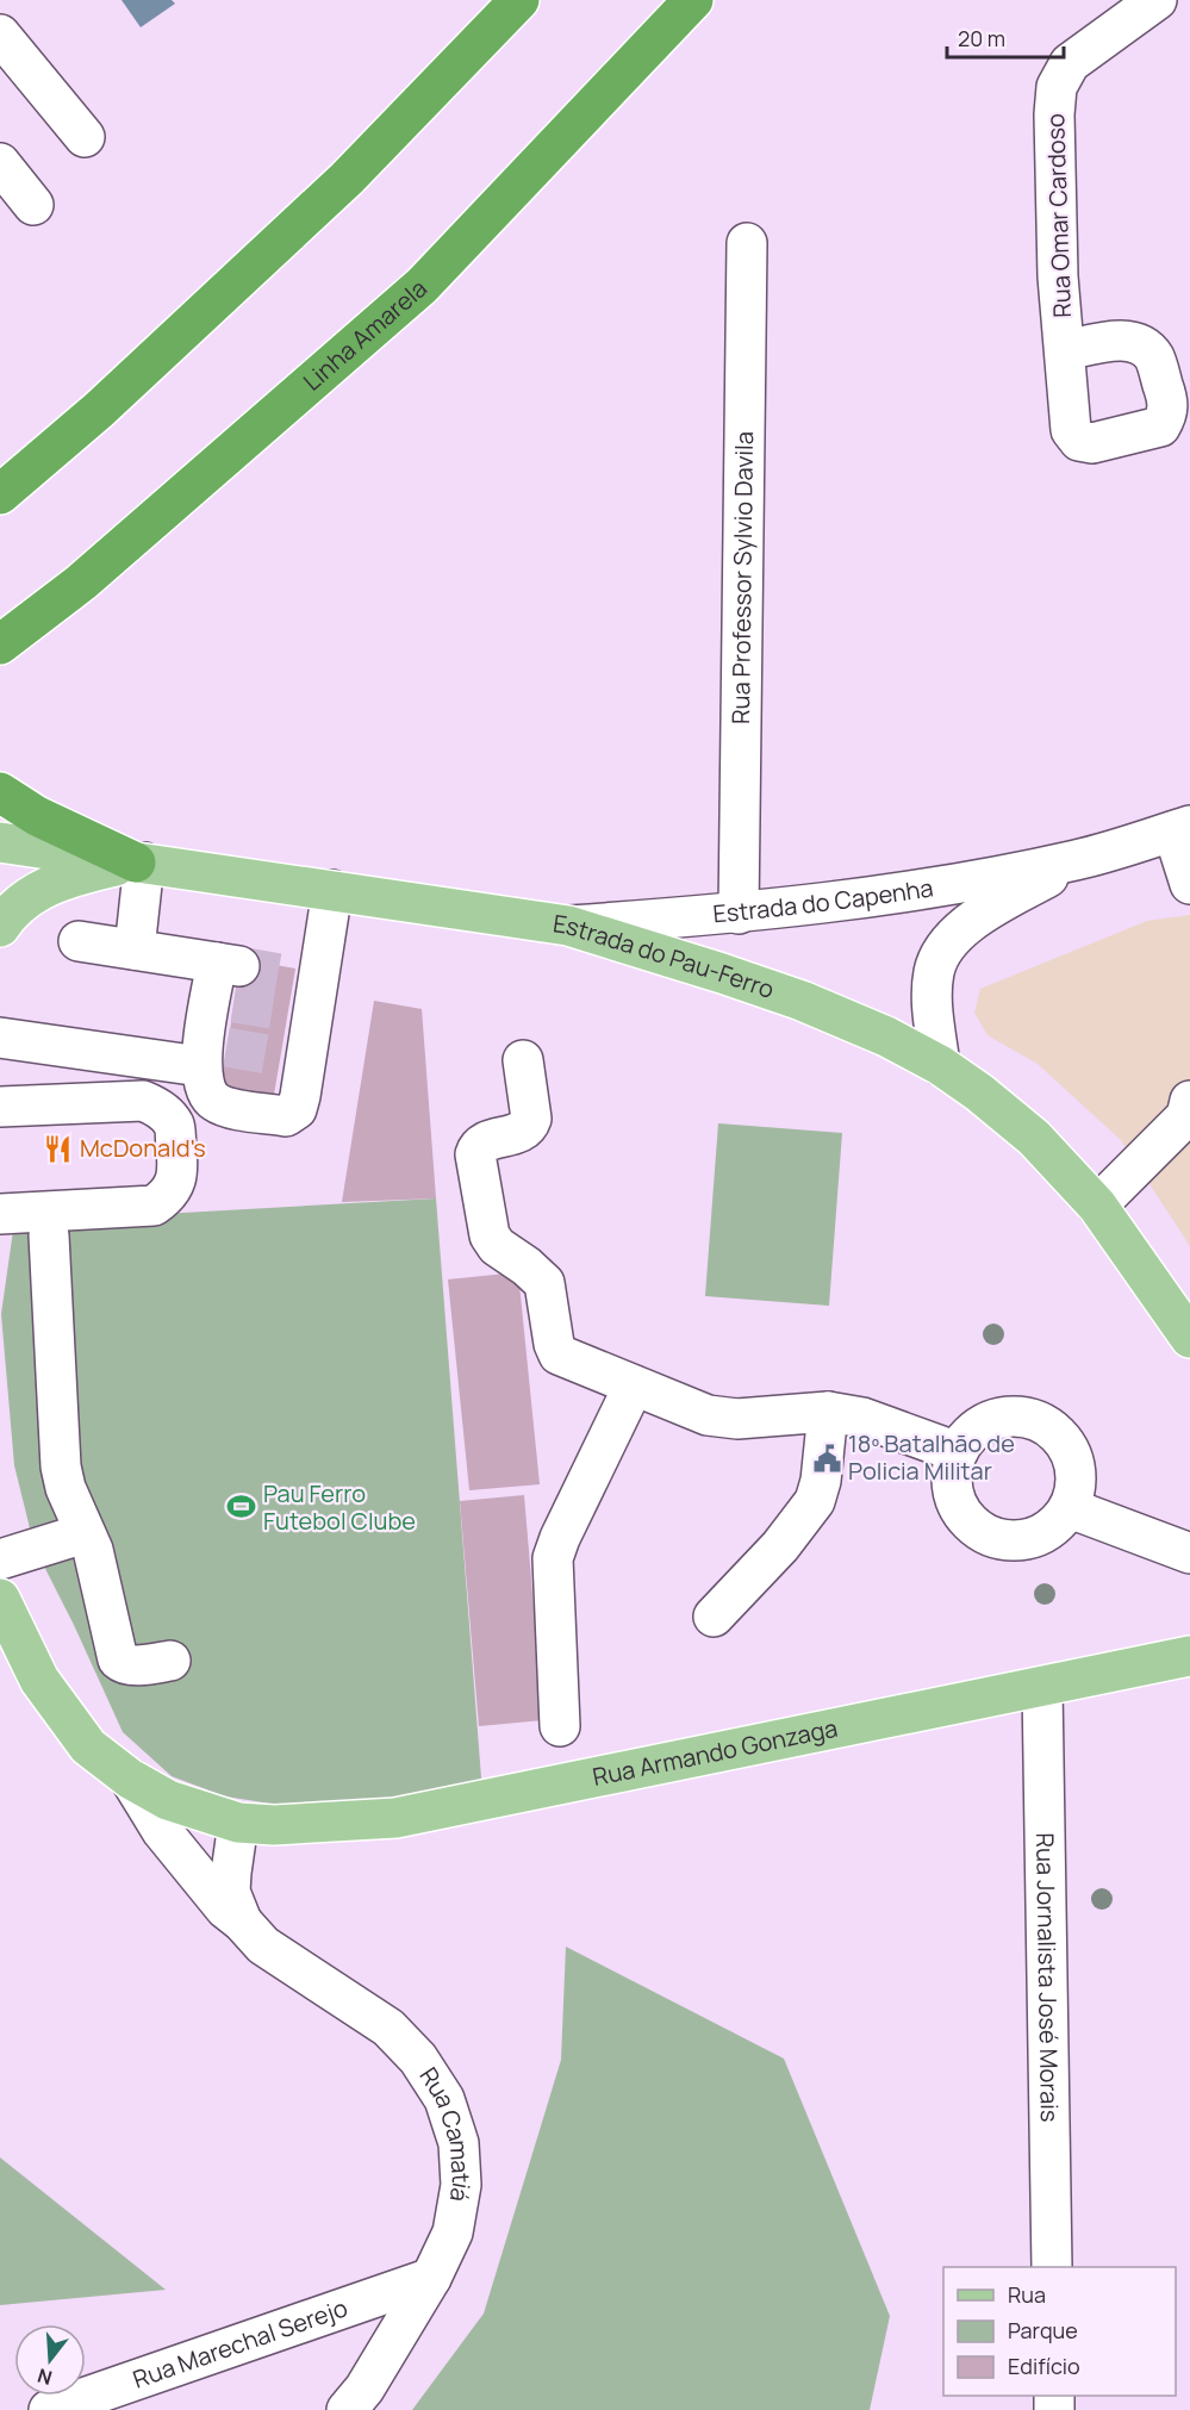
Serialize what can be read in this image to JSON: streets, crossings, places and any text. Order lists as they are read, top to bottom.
{
  "streets": {
    "highway": ["Linha Amarela"],
    "main road": ["Estrada do Pau-Ferro", "Rua Armando Gonzaga", "Rua Camatiá"],
    "street": [
      "Rua Omar Cardoso",
      "Rua Professor Sylvio Davila",
      "Estrada do Capenha",
      "Rua Jornalista José Morais",
      "Rua Marechal Serejo"
    ]
  },
  "crossings": [
    ["Rua Professor Sylvio Davila", "Estrada do Capenha"],
    ["Estrada do Capenha", "Estrada do Pau-Ferro"],
    ["Rua Armando Gonzaga", "Rua Jornalista José Morais"],
    ["Rua Armando Gonzaga", "Rua Camatiá"],
    ["Rua Camatiá", "Rua Marechal Serejo"]
  ],
  "places": {
    "restaurant": ["McDonald's"],
    "public building": ["18º Batalhão de Policia Militar"],
    "sports": ["Pau Ferro Futebol Clube"]
  },
  "legend": ["Rua", "Parque", "Edifício"],
  "scale_bar": "20 m",
  "north": "bottom"
}
